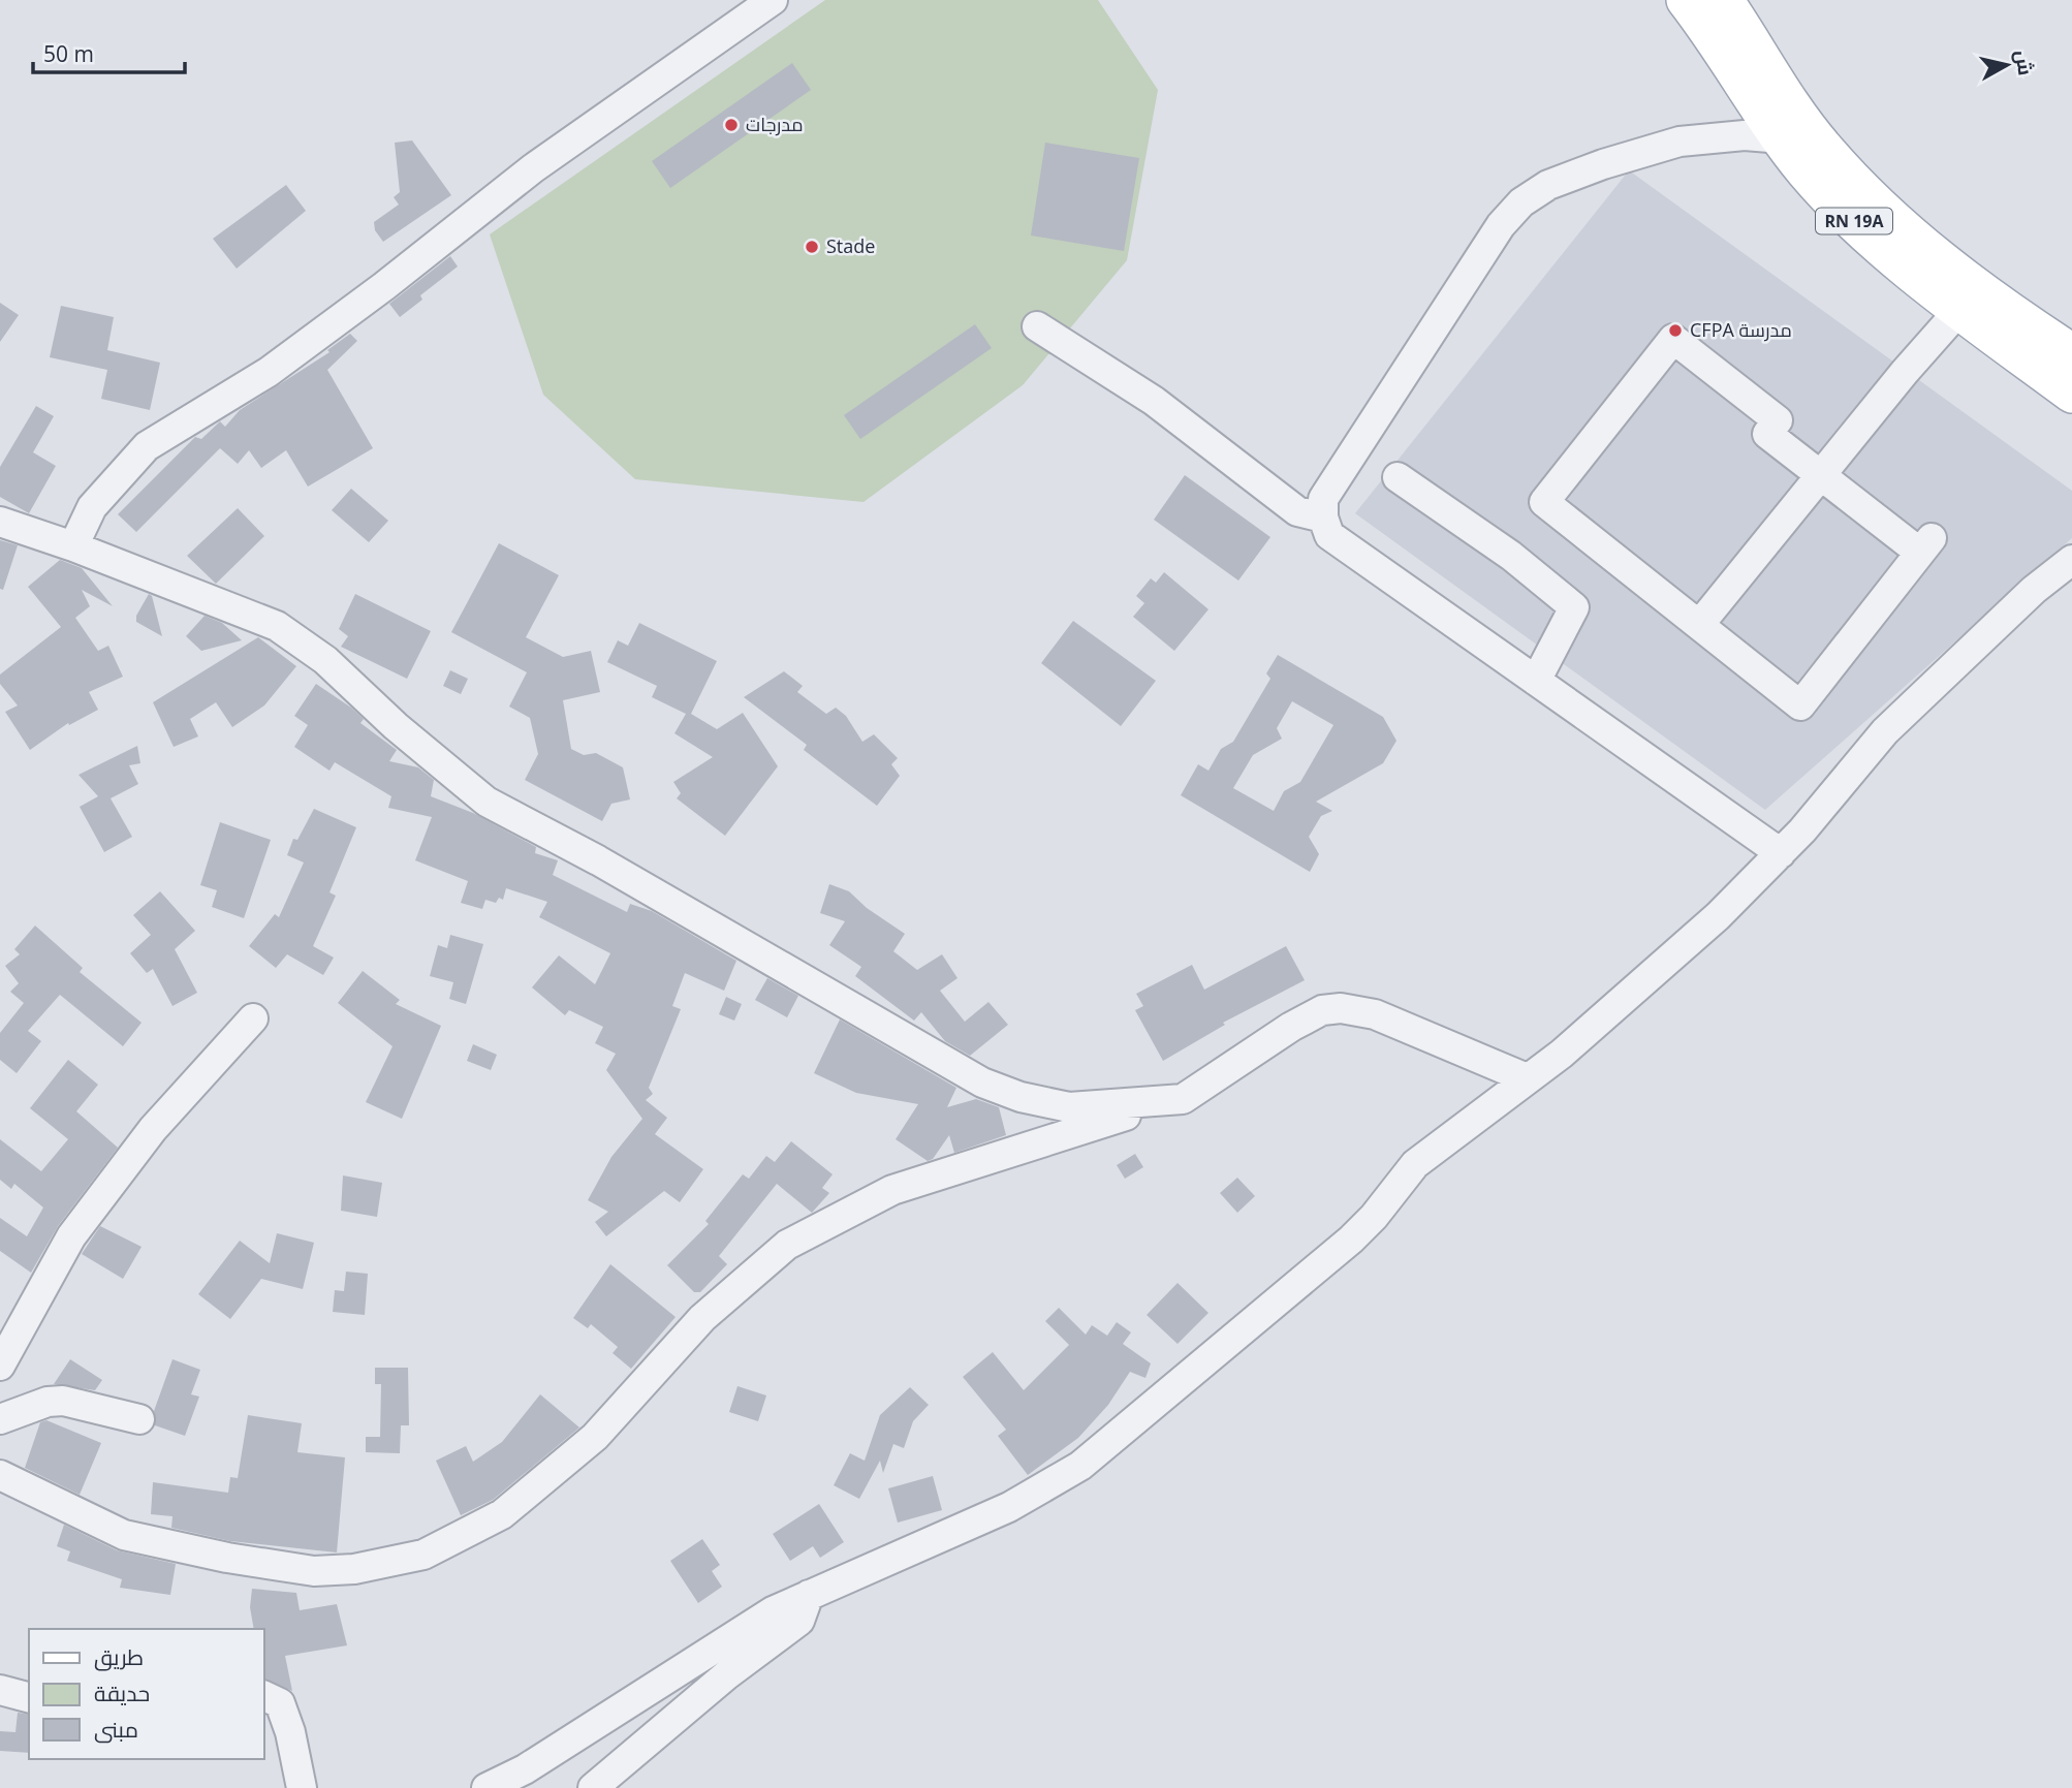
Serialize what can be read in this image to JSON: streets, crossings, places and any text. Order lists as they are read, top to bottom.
{
  "streets": {
    "main road": ["RN 19A"]
  },
  "places": ["مدرجات", "Stade", "CFPA مدرسة"],
  "legend": ["طريق", "حديقة", "مبنى"],
  "scale_bar": "50 m",
  "north": "right"
}
